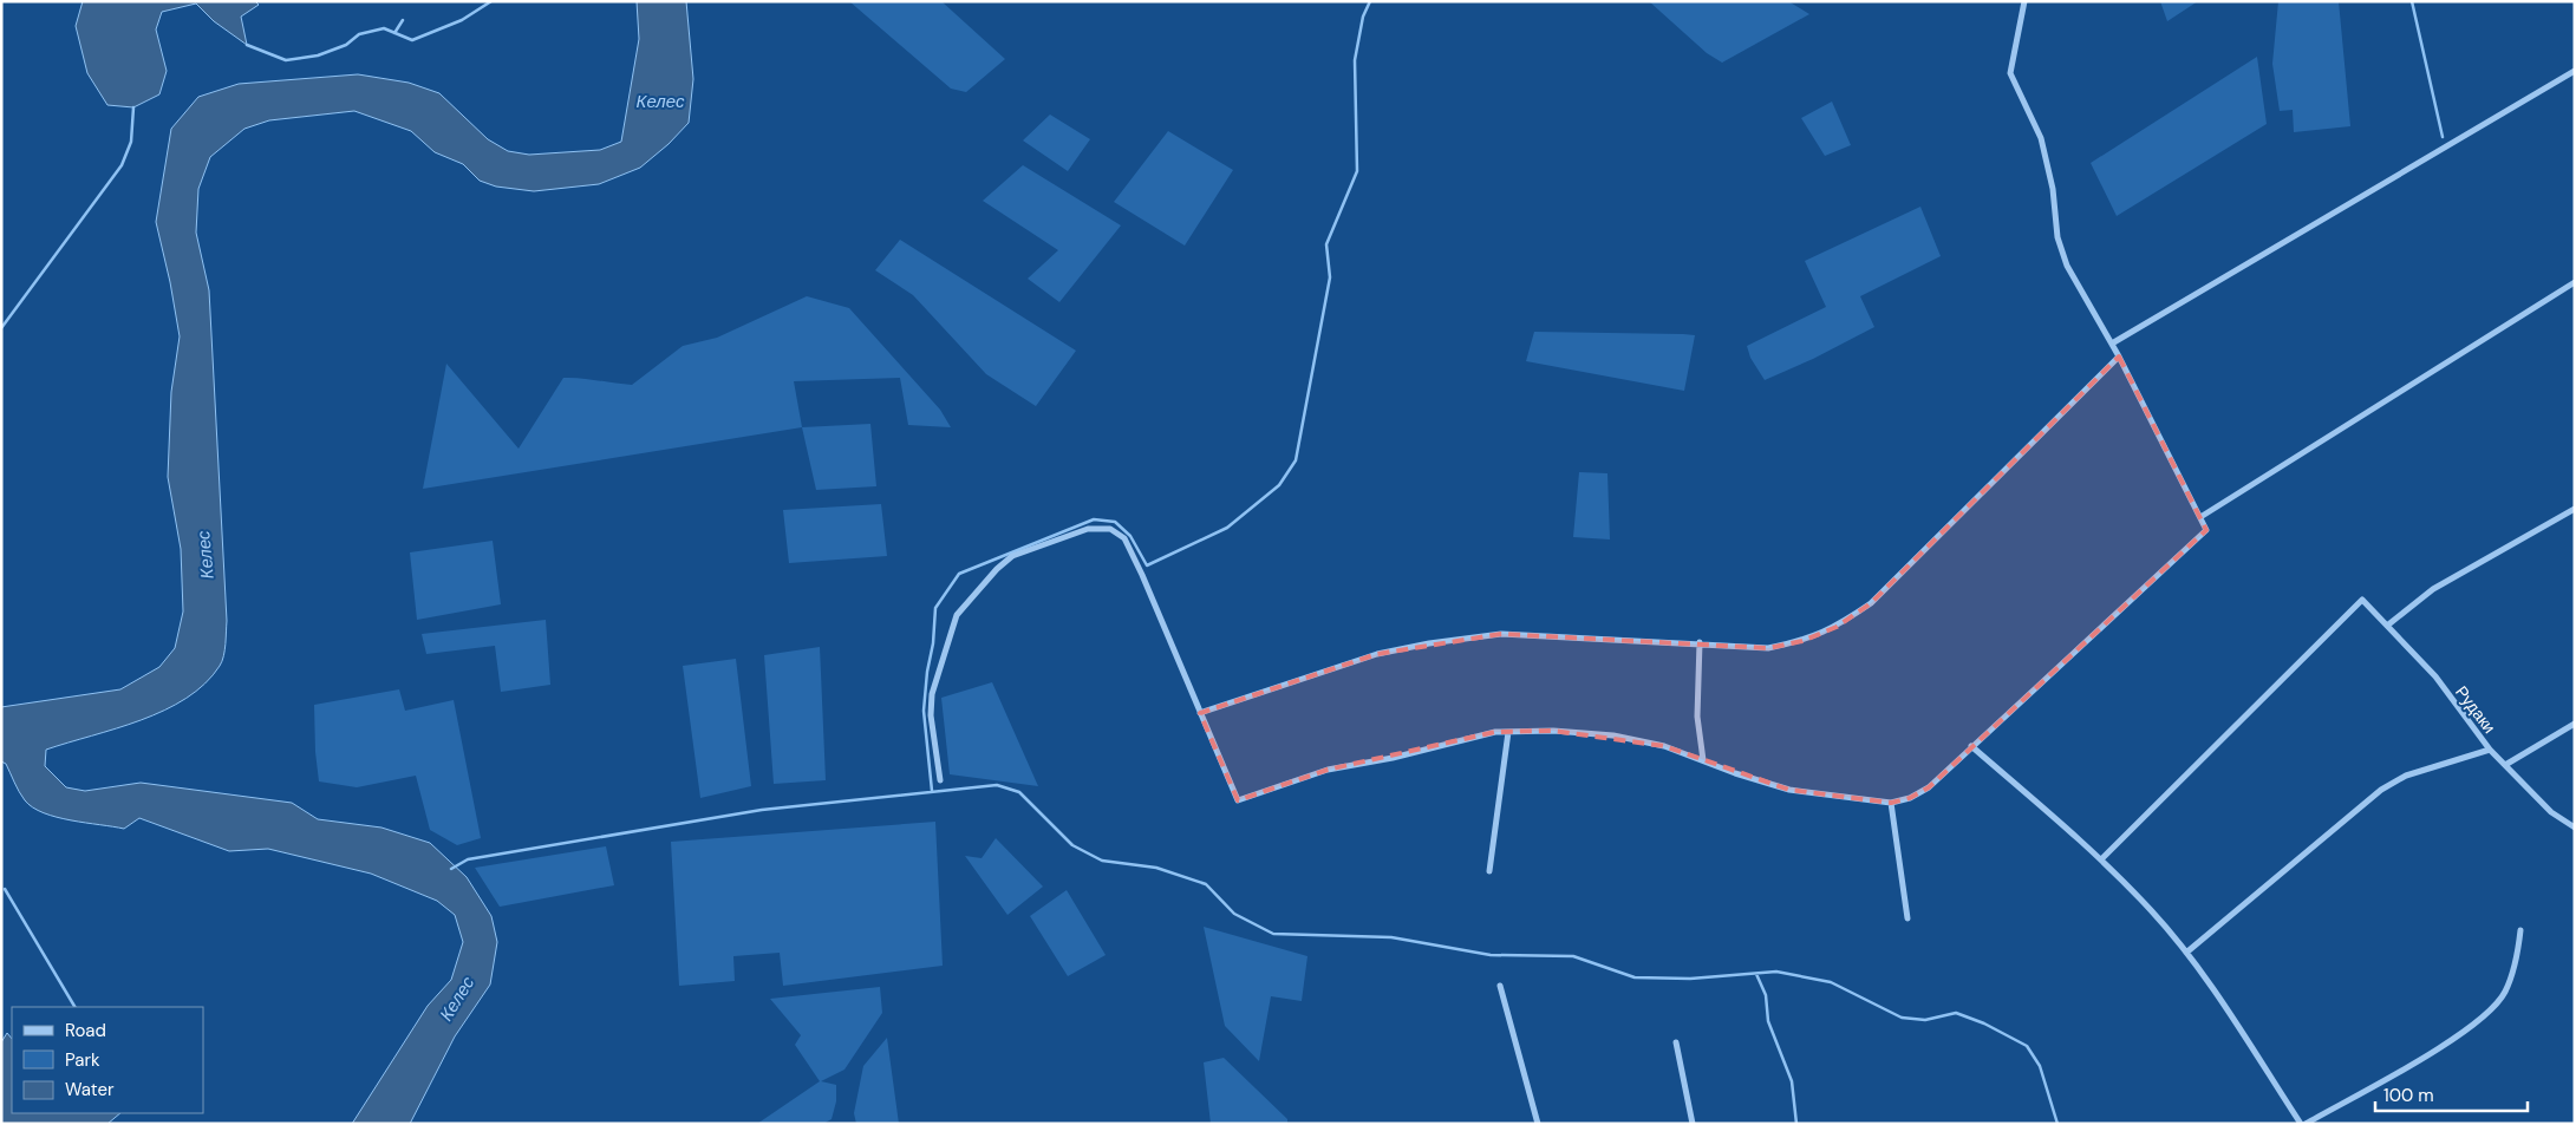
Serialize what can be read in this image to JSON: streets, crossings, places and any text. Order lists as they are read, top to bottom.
{
  "streets": {
    "street": ["Рудаки"]
  },
  "water": ["Келес"],
  "legend": ["Road", "Park", "Water"],
  "scale_bar": "100 m"
}
